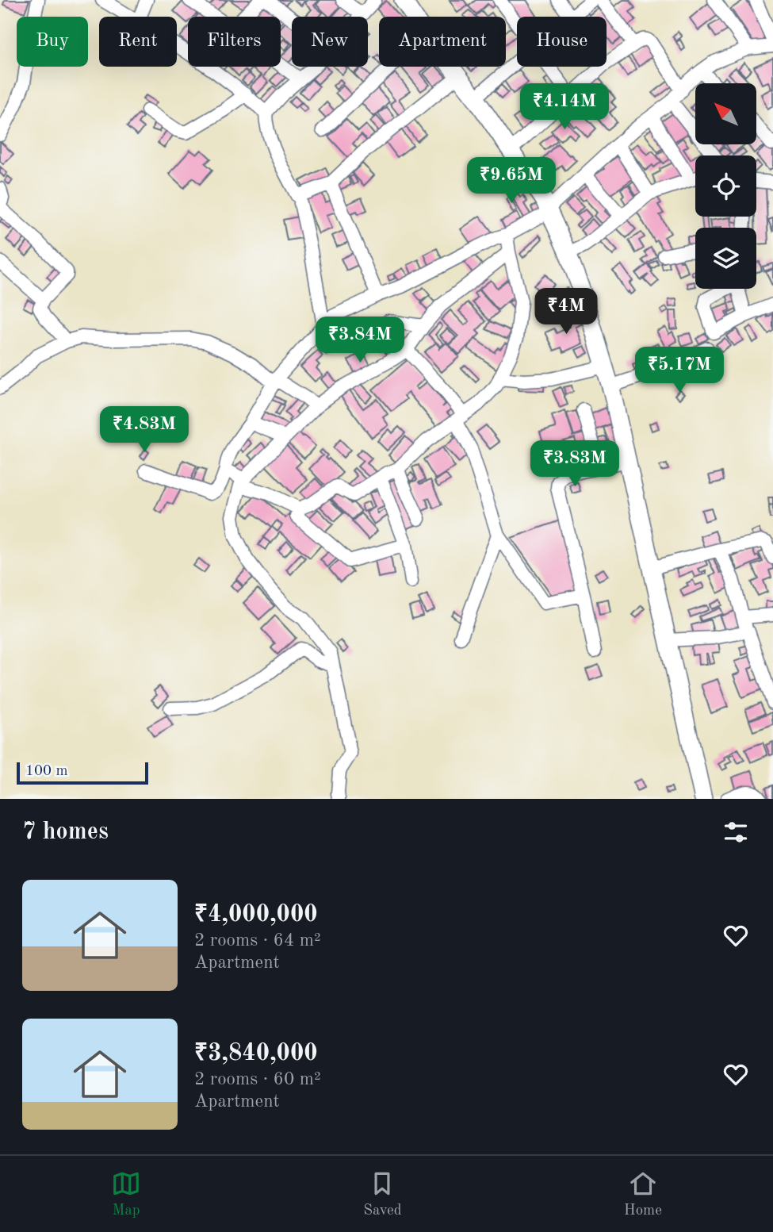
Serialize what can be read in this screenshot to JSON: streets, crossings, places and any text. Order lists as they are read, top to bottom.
{
  "scale_bar": "100 m",
  "north": "top left",
  "page": {
    "chip": [
      "Buy",
      "Rent",
      "Filters",
      "New",
      "Apartment",
      "House"
    ],
    "price": [
      "₹4.14M",
      "₹9.65M",
      "₹4M",
      "₹3.84M",
      "₹5.17M",
      "₹4.83M",
      "₹3.83M"
    ],
    "scale": "100 m",
    "heading": "7 homes",
    "list": [
      {
        "name": "₹4,000,000",
        "note": "2 rooms · 64 m² · Apartment"
      },
      {
        "name": "₹3,840,000",
        "note": "2 rooms · 60 m² · Apartment"
      }
    ],
    "tabs": ["Map", "Saved", "Home"]
  }
}
